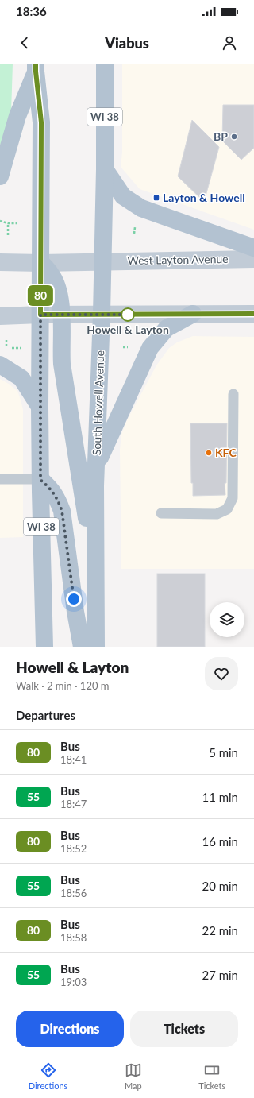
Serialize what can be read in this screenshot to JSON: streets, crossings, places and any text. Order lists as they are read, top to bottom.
{
  "streets": {
    "main road": ["WI 38", "West Layton Avenue", "South Howell Avenue"]
  },
  "crossings": [
    ["WI 38", "West Layton Avenue"],
    ["West Layton Avenue", "South Howell Avenue"]
  ],
  "places": {
    "other": ["BP", "Howell & Layton", "KFC"],
    "transit": ["Layton & Howell"]
  },
  "lines": ["bus line 80"],
  "page": {
    "status": "18:36",
    "header": "Viabus",
    "on_map": "80",
    "heading": [
      ["Howell & Layton", "Walk · 2 min · 120 m"],
      "Departures"
    ],
    "list": [
      {
        "mark": "80",
        "name": "Bus",
        "note": "18:41",
        "value": "5 min"
      },
      {
        "mark": "55",
        "name": "Bus",
        "note": "18:47",
        "value": "11 min"
      },
      {
        "mark": "80",
        "name": "Bus",
        "note": "18:52",
        "value": "16 min"
      },
      {
        "mark": "55",
        "name": "Bus",
        "note": "18:56",
        "value": "20 min"
      },
      {
        "mark": "80",
        "name": "Bus",
        "note": "18:58",
        "value": "22 min"
      },
      {
        "mark": "55",
        "name": "Bus",
        "note": "19:03",
        "value": "27 min"
      }
    ],
    "buttons": ["Directions", "Tickets"],
    "tabs": ["Directions", "Map", "Tickets"]
  }
}
